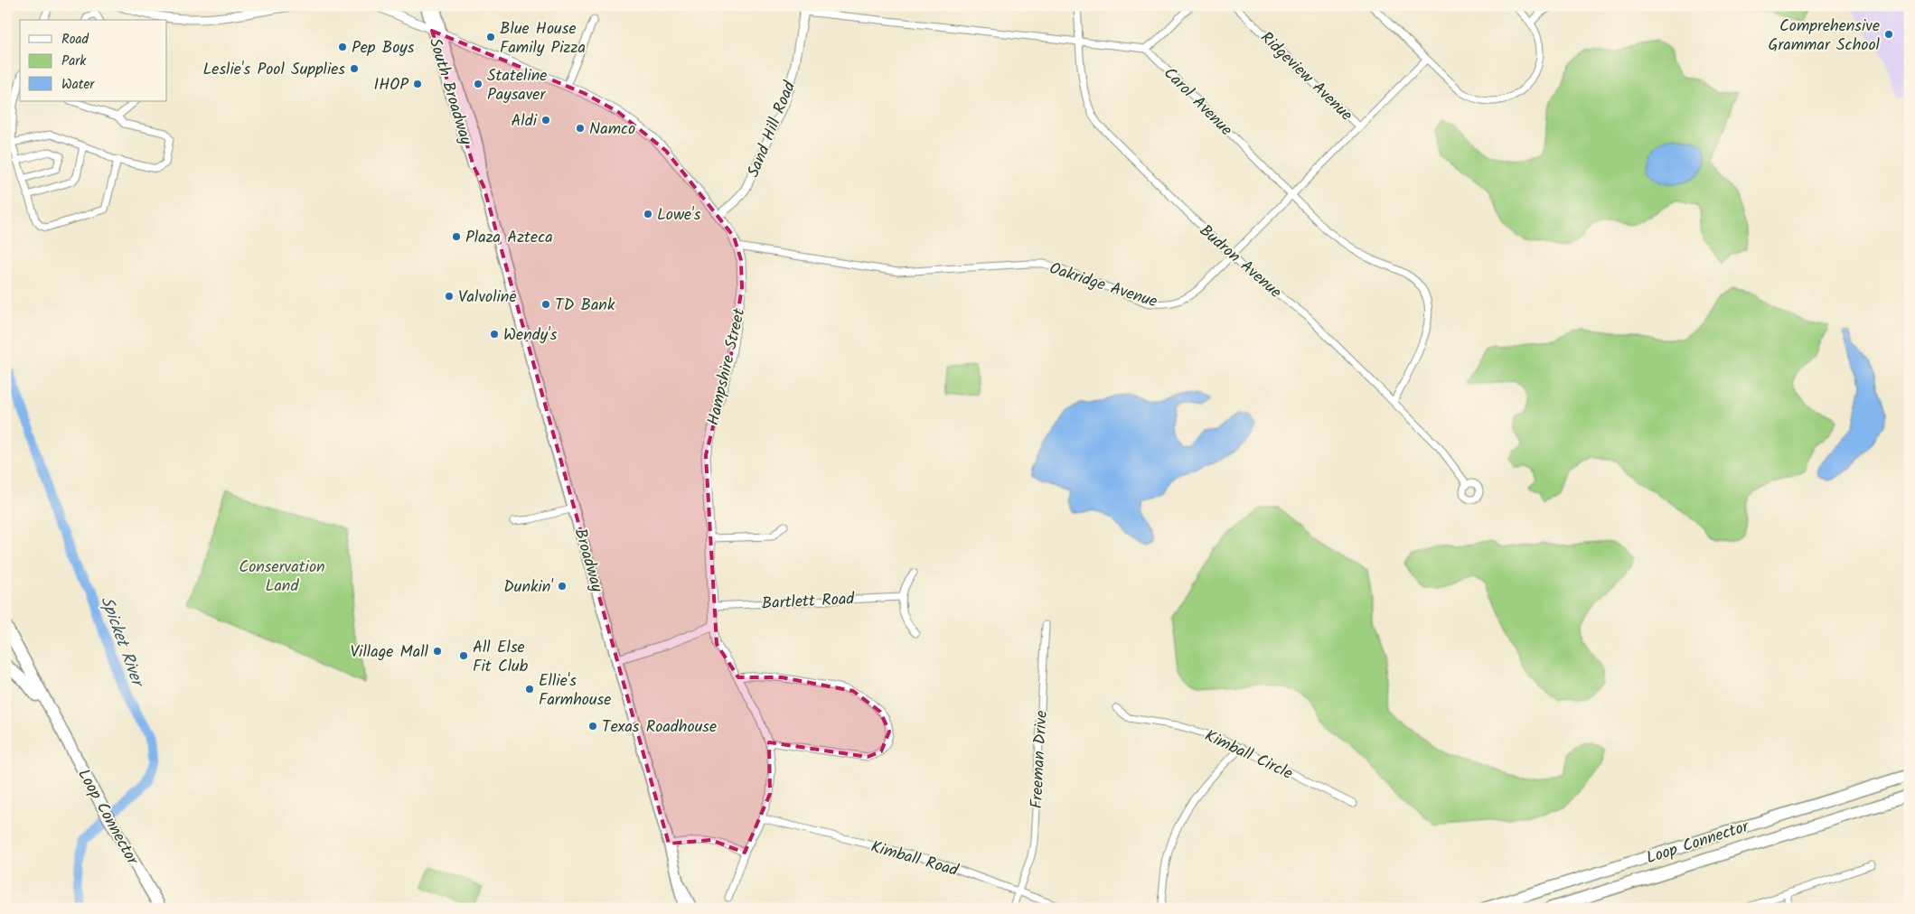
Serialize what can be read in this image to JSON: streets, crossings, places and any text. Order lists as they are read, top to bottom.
{
  "streets": {
    "highway": ["Loop Connector"],
    "main road": ["South Broadway", "Broadway"],
    "street": [
      "Ridgeview Avenue",
      "Carol Avenue",
      "Sand Hill Road",
      "Budron Avenue",
      "Oakridge Avenue",
      "Hampshire Street",
      "Bartlett Road",
      "Kimball Circle",
      "Freeman Drive",
      "Kimball Road"
    ]
  },
  "crossings": [
    ["Ridgeview Avenue", "Oakridge Avenue"],
    ["South Broadway", "Hampshire Street"],
    ["South Broadway", "Broadway"],
    ["Carol Avenue", "Budron Avenue"],
    ["Carol Avenue", "Oakridge Avenue"],
    ["Sand Hill Road", "Hampshire Street"],
    ["Budron Avenue", "Oakridge Avenue"],
    ["Oakridge Avenue", "Hampshire Street"],
    ["Hampshire Street", "Bartlett Road"],
    ["Hampshire Street", "Kimball Road"],
    ["Freeman Drive", "Kimball Road"]
  ],
  "water": ["Spicket River"],
  "parks": ["Conservation Land"],
  "places": [
    "Comprehensive Grammar School",
    "Blue House Family Pizza",
    "Pep Boys",
    "Leslie's Pool Supplies",
    "IHOP",
    "Stateline Paysaver",
    "Aldi",
    "Namco",
    "Lowe's",
    "Plaza Azteca",
    "Valvoline",
    "TD Bank",
    "Wendy's",
    "Dunkin'",
    "Village Mall",
    "All Else Fit Club",
    "Ellie's Farmhouse",
    "Texas Roadhouse"
  ],
  "legend": ["Road", "Park", "Water"]
}
